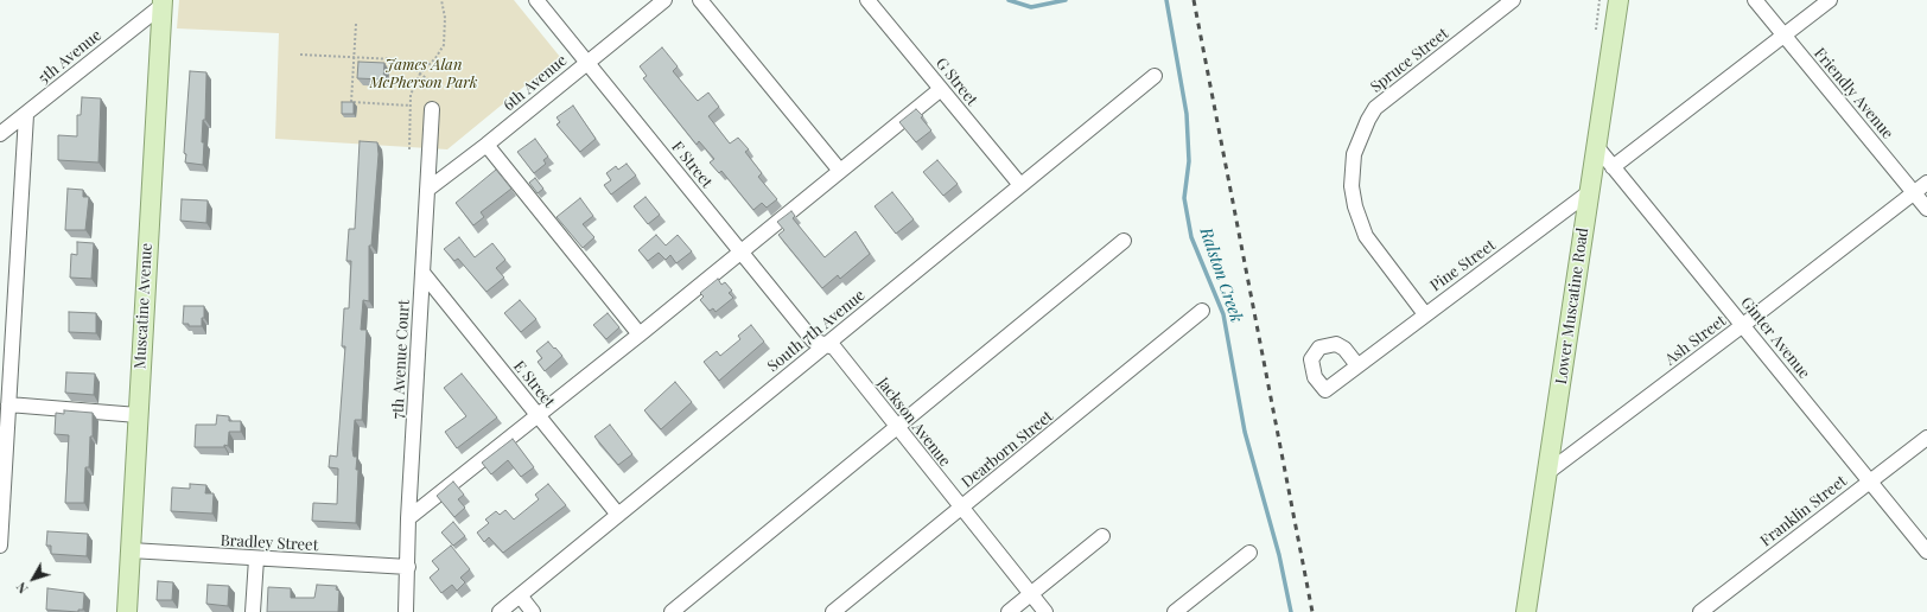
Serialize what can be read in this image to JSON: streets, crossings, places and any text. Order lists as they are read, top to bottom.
{
  "streets": {
    "main road": ["Muscatine Avenue", "Lower Muscatine Road"],
    "street": [
      "5th Avenue",
      "Spruce Street",
      "G Street",
      "6th Avenue",
      "Friendly Avenue",
      "F Street",
      "Pine Street",
      "South 7th Avenue",
      "Ginter Avenue",
      "Ash Street",
      "7th Avenue Court",
      "E Street",
      "Jackson Avenue",
      "Dearborn Street",
      "Franklin Street",
      "Bradley Street"
    ]
  },
  "crossings": [
    ["5th Avenue", "Muscatine Avenue"],
    ["Spruce Street", "Pine Street"],
    ["G Street", "South 7th Avenue"],
    ["6th Avenue", "F Street"],
    ["6th Avenue", "7th Avenue Court"],
    ["Friendly Avenue", "Ash Street"],
    ["F Street", "South 7th Avenue"],
    ["F Street", "Jackson Avenue"],
    ["Pine Street", "Lower Muscatine Road"],
    ["Muscatine Avenue", "Bradley Street"],
    ["Lower Muscatine Road", "Ginter Avenue"],
    ["Lower Muscatine Road", "Ash Street"],
    ["South 7th Avenue", "E Street"],
    ["South 7th Avenue", "Jackson Avenue"],
    ["Ginter Avenue", "Ash Street"],
    ["Ginter Avenue", "Franklin Street"],
    ["7th Avenue Court", "E Street"],
    ["7th Avenue Court", "Bradley Street"],
    ["Jackson Avenue", "Dearborn Street"]
  ],
  "water": ["Ralston Creek"],
  "parks": ["James Alan McPherson Park"],
  "north": "bottom left"
}
